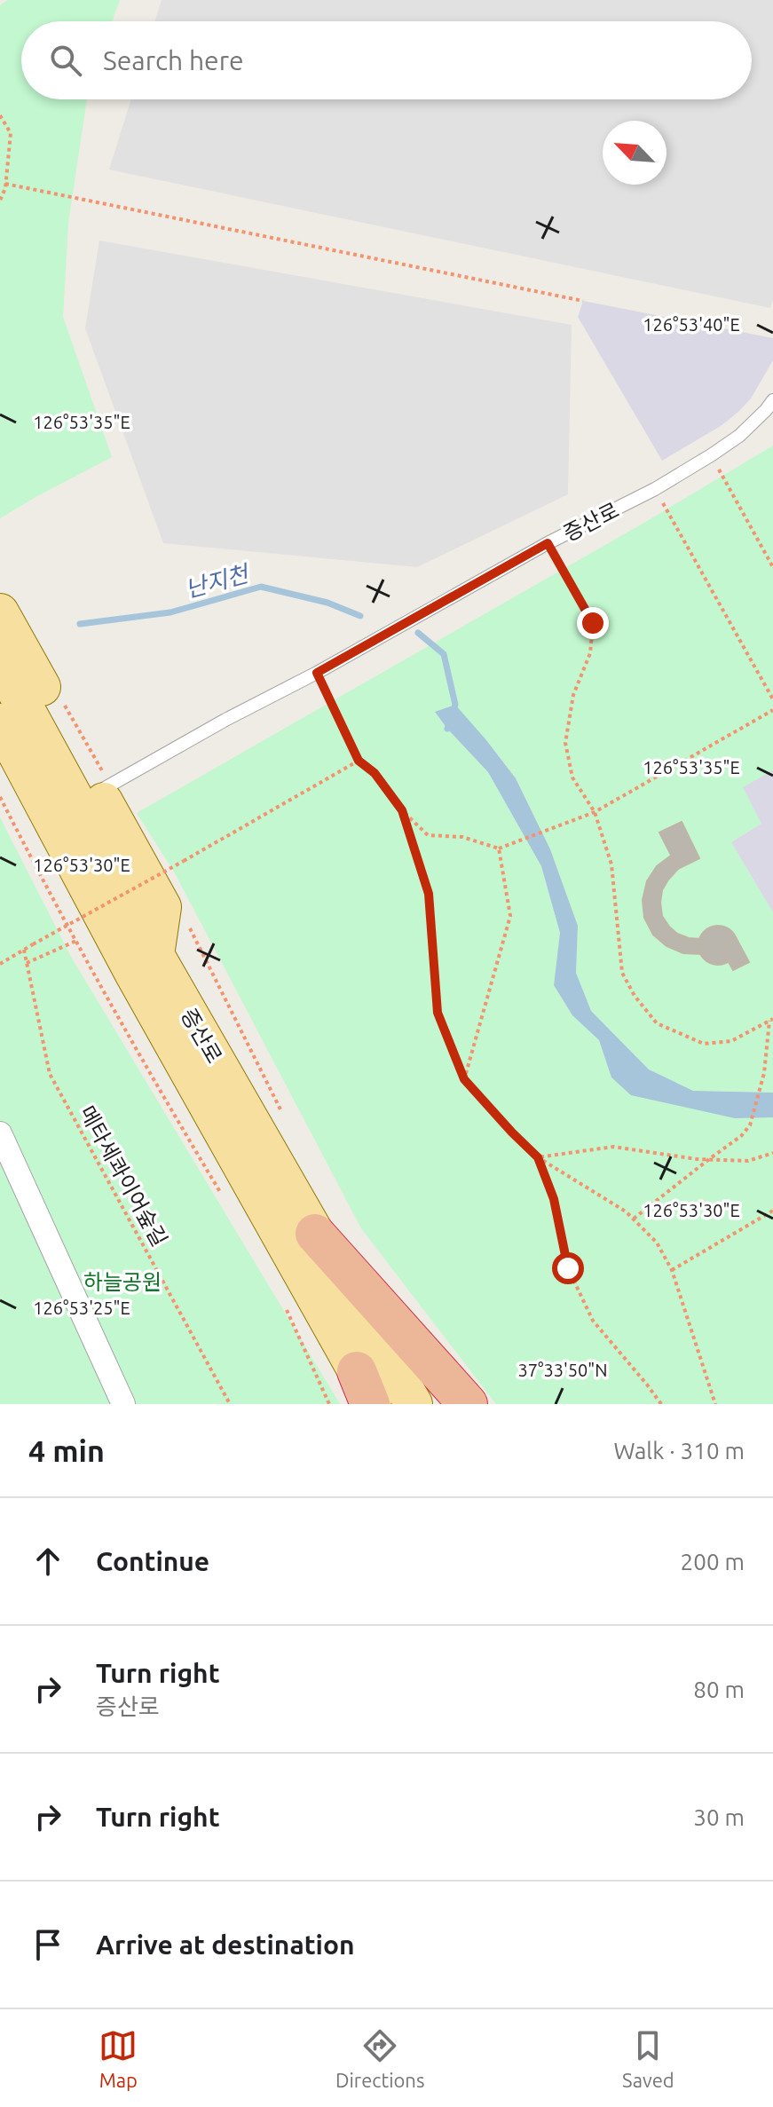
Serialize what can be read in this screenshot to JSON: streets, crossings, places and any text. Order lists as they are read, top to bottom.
{
  "streets": {
    "main road": ["증산로"],
    "path": ["메타세콰이어숲길"]
  },
  "water": ["난지천"],
  "parks": ["하늘공원"],
  "north": "top left",
  "page": {
    "search": "Search here",
    "heading": ["4 min", "Walk · 310 m"],
    "list": [
      ["Continue", "200 m"],
      ["Turn right", "증산로", "80 m"],
      ["Turn right", "30 m"],
      "Arrive at destination"
    ],
    "nav": ["Map", "Directions", "Saved"]
  },
  "coordinates": [
    "126°53'40\"E",
    "126°53'35\"E",
    "126°53'30\"E",
    "126°53'25\"E",
    "37°33'50\"N"
  ]
}
